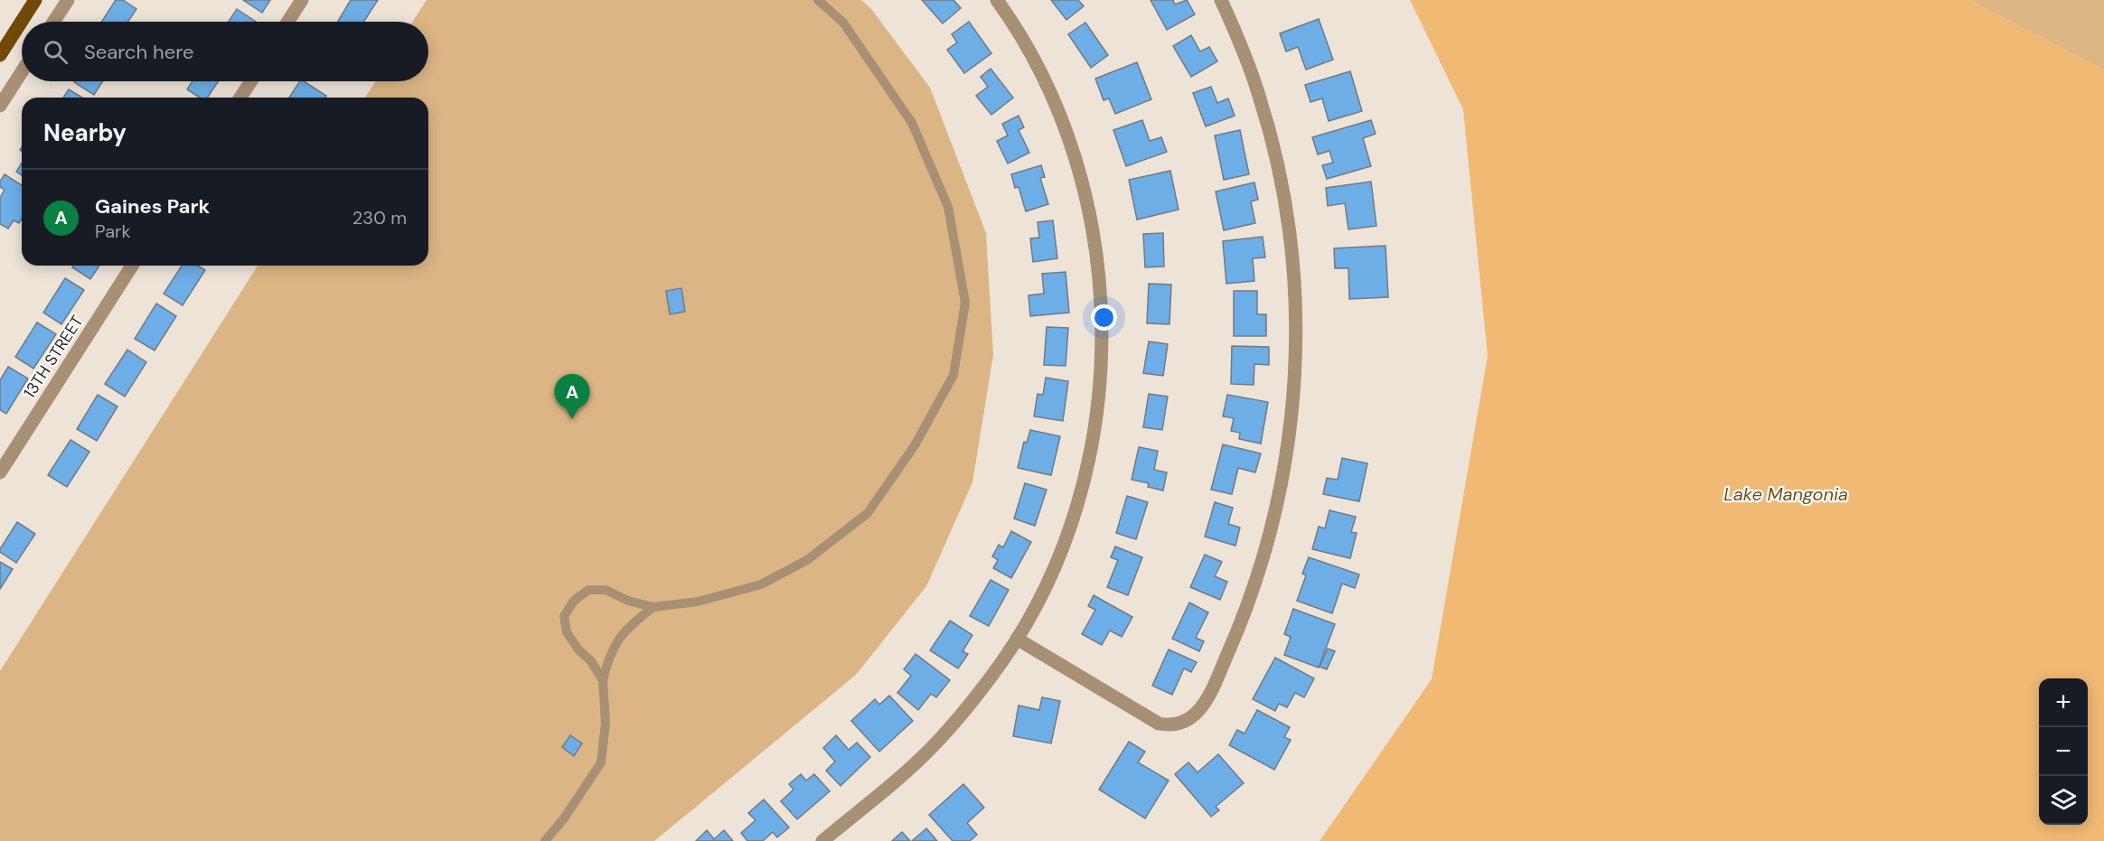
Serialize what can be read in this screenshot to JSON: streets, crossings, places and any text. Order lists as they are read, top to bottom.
{
  "streets": {
    "street": ["13TH STREET"]
  },
  "water": ["Lake Mangonia"],
  "page": {
    "search": "Search here",
    "heading": "Nearby",
    "list": [
      {
        "mark": "A",
        "name": "Gaines Park",
        "note": "Park",
        "value": "230 m"
      }
    ],
    "pins": "A",
    "map_buttons": ["+", "−"]
  }
}
